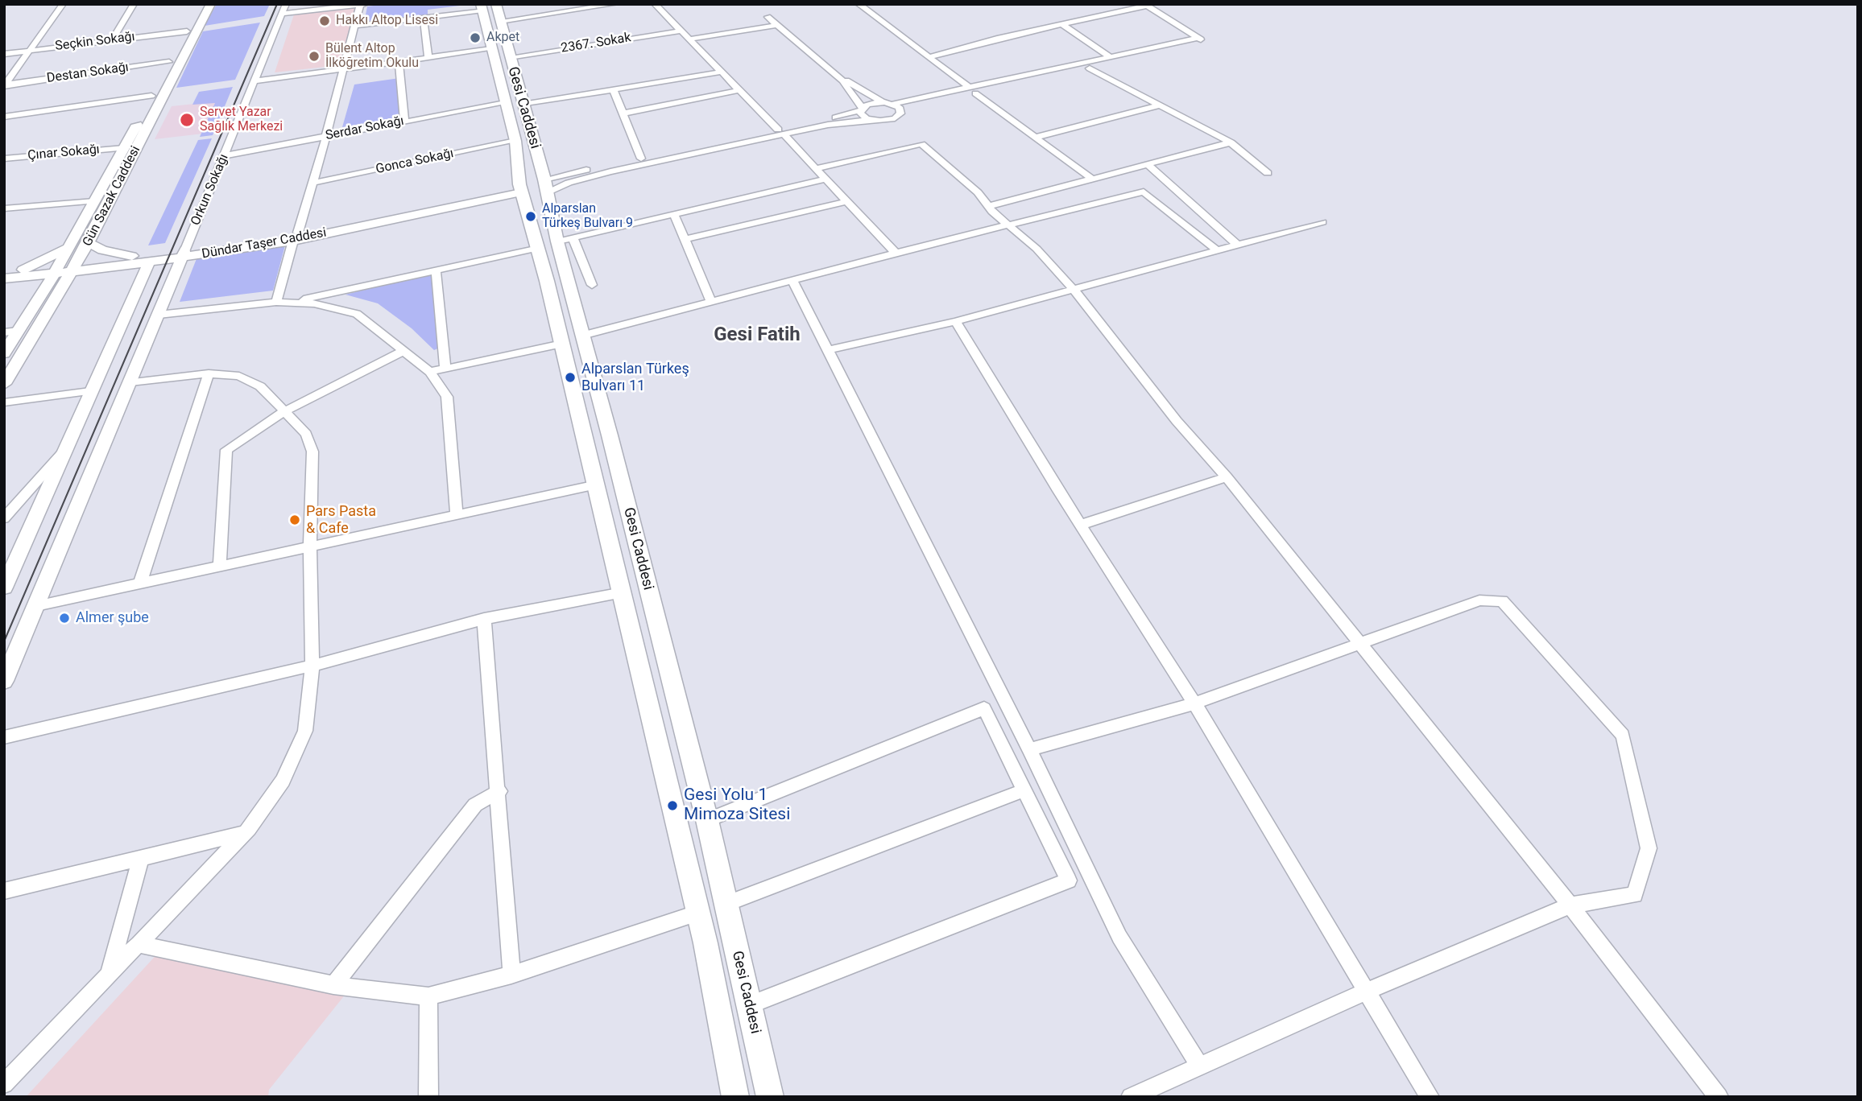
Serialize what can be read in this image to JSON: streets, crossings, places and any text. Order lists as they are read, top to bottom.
{
  "streets": {
    "main road": ["Gesi Caddesi"],
    "street": [
      "Seçkin Sokağı",
      "2367. Sokak",
      "Destan Sokağı",
      "Serdar Sokağı",
      "Çınar Sokağı",
      "Gonca Sokağı",
      "Orkun Sokağı",
      "Gün Sazak Caddesi",
      "Dündar Taşer Caddesi"
    ]
  },
  "crossings": [
    ["Seçkin Sokağı", "Gün Sazak Caddesi"],
    ["2367. Sokak", "Gesi Caddesi"],
    ["Destan Sokağı", "Gün Sazak Caddesi"],
    ["Gesi Caddesi", "Serdar Sokağı"],
    ["Gesi Caddesi", "Gonca Sokağı"],
    ["Gesi Caddesi", "Dündar Taşer Caddesi"],
    ["Serdar Sokağı", "Orkun Sokağı"],
    ["Çınar Sokağı", "Gün Sazak Caddesi"],
    ["Orkun Sokağı", "Dündar Taşer Caddesi"],
    ["Gün Sazak Caddesi", "Dündar Taşer Caddesi"]
  ],
  "districts": ["Gesi Fatih"],
  "places": [
    "Hakkı Altop Lisesi",
    "Akpet",
    "Bülent Altop İlköğretim Okulu",
    "Servet Yazar Sağlık Merkezi",
    "Alparslan Türkeş Bulvarı 9",
    "Alparslan Türkeş Bulvarı 11",
    "Pars Pasta & Cafe",
    "Almer şube",
    "Gesi Yolu 1 Mimoza Sitesi"
  ]
}
